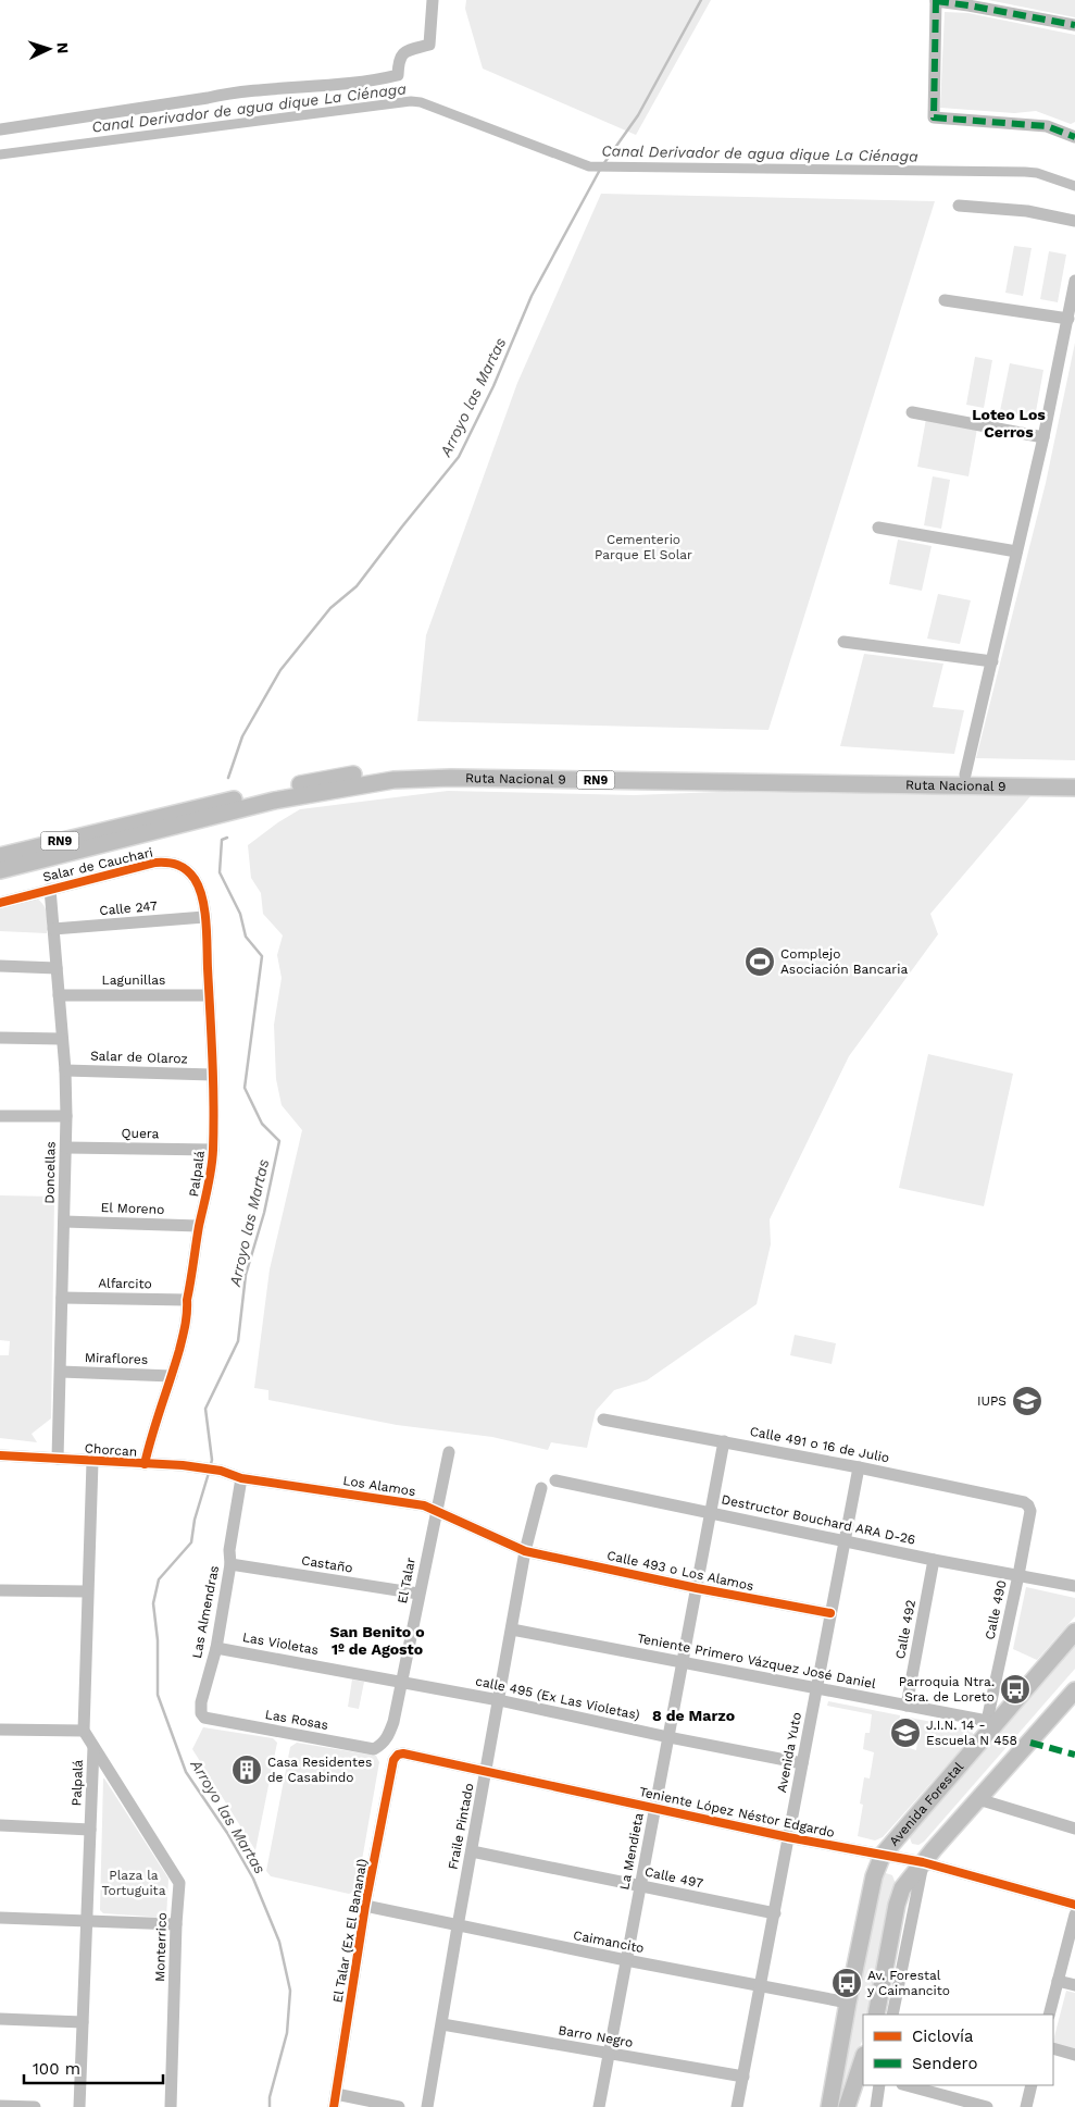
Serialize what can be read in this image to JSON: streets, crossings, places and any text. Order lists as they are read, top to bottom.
{
  "streets": {
    "main road": ["Ruta Nacional 9", "RN9", "Avenida Forestal"],
    "street": [
      "Salar de Cauchari",
      "Calle 247",
      "Lagunillas",
      "Salar de Olaroz",
      "Quera",
      "Doncellas",
      "Palpalá",
      "El Moreno",
      "Alfarcito",
      "Miraflores",
      "Calle 491 o 16 de Julio",
      "Chorcan",
      "Los Alamos",
      "Destructor Bouchard ARA D-26",
      "Castaño",
      "Calle 493 o Los Alamos",
      "El Talar",
      "Calle 490",
      "Las Almendras",
      "Calle 492",
      "Las Violetas",
      "Teniente Primero Vázquez José Daniel",
      "calle 495 (Ex Las Violetas)",
      "Las Rosas",
      "Avenida Yuto",
      "Teniente López Néstor Edgardo",
      "Fraile Pintado",
      "La Mendieta",
      "Calle 497",
      "El Talar (Ex El Bananal)",
      "Caimancito",
      "Monterrico",
      "Barro Negro"
    ]
  },
  "crossings": [
    ["Salar de Cauchari", "Doncellas"],
    ["Salar de Cauchari", "Palpalá"],
    ["Calle 247", "Doncellas"],
    ["Calle 247", "Palpalá"],
    ["Lagunillas", "Doncellas"],
    ["Lagunillas", "Palpalá"],
    ["Salar de Olaroz", "Doncellas"],
    ["Salar de Olaroz", "Palpalá"],
    ["Quera", "Doncellas"],
    ["Quera", "Palpalá"],
    ["Doncellas", "El Moreno"],
    ["Doncellas", "Alfarcito"],
    ["Doncellas", "Miraflores"],
    ["Doncellas", "Chorcan"],
    ["Palpalá", "El Moreno"],
    ["Palpalá", "Alfarcito"],
    ["Palpalá", "Miraflores"],
    ["Palpalá", "Chorcan"],
    ["Palpalá", "Monterrico"],
    ["Calle 491 o 16 de Julio", "Calle 490"],
    ["Calle 491 o 16 de Julio", "Avenida Yuto"],
    ["Calle 491 o 16 de Julio", "La Mendieta"],
    ["Chorcan", "Los Alamos"],
    ["Los Alamos", "Calle 493 o Los Alamos"],
    ["Los Alamos", "El Talar"],
    ["Los Alamos", "Las Almendras"],
    ["Los Alamos", "Fraile Pintado"],
    ["Destructor Bouchard ARA D-26", "Calle 490"],
    ["Destructor Bouchard ARA D-26", "Calle 492"],
    ["Destructor Bouchard ARA D-26", "Avenida Yuto"],
    ["Destructor Bouchard ARA D-26", "La Mendieta"],
    ["Castaño", "El Talar"],
    ["Castaño", "Las Almendras"],
    ["Calle 493 o Los Alamos", "Avenida Yuto"],
    ["Calle 493 o Los Alamos", "Fraile Pintado"],
    ["Calle 493 o Los Alamos", "La Mendieta"],
    ["El Talar", "Las Violetas"],
    ["El Talar", "calle 495 (Ex Las Violetas)"],
    ["El Talar", "Las Rosas"],
    ["Calle 490", "Teniente Primero Vázquez José Daniel"],
    ["Calle 490", "Avenida Forestal"],
    ["Las Almendras", "Las Violetas"],
    ["Las Almendras", "Las Rosas"],
    ["Calle 492", "Teniente Primero Vázquez José Daniel"],
    ["Las Violetas", "calle 495 (Ex Las Violetas)"],
    ["Teniente Primero Vázquez José Daniel", "Avenida Yuto"],
    ["Teniente Primero Vázquez José Daniel", "Avenida Forestal"],
    ["Teniente Primero Vázquez José Daniel", "Fraile Pintado"],
    ["Teniente Primero Vázquez José Daniel", "La Mendieta"],
    ["calle 495 (Ex Las Violetas)", "Avenida Yuto"],
    ["calle 495 (Ex Las Violetas)", "Fraile Pintado"],
    ["calle 495 (Ex Las Violetas)", "La Mendieta"],
    ["Avenida Yuto", "Teniente López Néstor Edgardo"],
    ["Avenida Yuto", "Calle 497"],
    ["Avenida Yuto", "Caimancito"],
    ["Avenida Yuto", "Barro Negro"],
    ["Avenida Forestal", "Teniente López Néstor Edgardo"],
    ["Avenida Forestal", "Caimancito"],
    ["Teniente López Néstor Edgardo", "Fraile Pintado"],
    ["Teniente López Néstor Edgardo", "La Mendieta"],
    ["Teniente López Néstor Edgardo", "El Talar (Ex El Bananal)"],
    ["Fraile Pintado", "Calle 497"],
    ["Fraile Pintado", "Caimancito"],
    ["Fraile Pintado", "Barro Negro"],
    ["La Mendieta", "Calle 497"],
    ["La Mendieta", "Caimancito"],
    ["La Mendieta", "Barro Negro"],
    ["El Talar (Ex El Bananal)", "Caimancito"]
  ],
  "districts": ["Loteo Los Cerros", "San Benito o 1º de Agosto", "8 de Marzo"],
  "water": ["Canal Derivador de agua dique La Ciénaga", "Arroyo las Martas"],
  "parks": ["Cementerio Parque El Solar", "Plaza la Tortuguita"],
  "places": {
    "sports": ["Complejo Asociación Bancaria"],
    "school or university": ["IUPS", "J.I.N. 14 - Escuela N 458"],
    "bus stop": ["Parroquia Ntra. Sra. de Loreto", "Av. Forestal y Caimancito"],
    "building": ["Casa Residentes de Casabindo"]
  },
  "legend": ["Ciclovía", "Sendero"],
  "scale_bar": "100 m",
  "north": "right"
}
